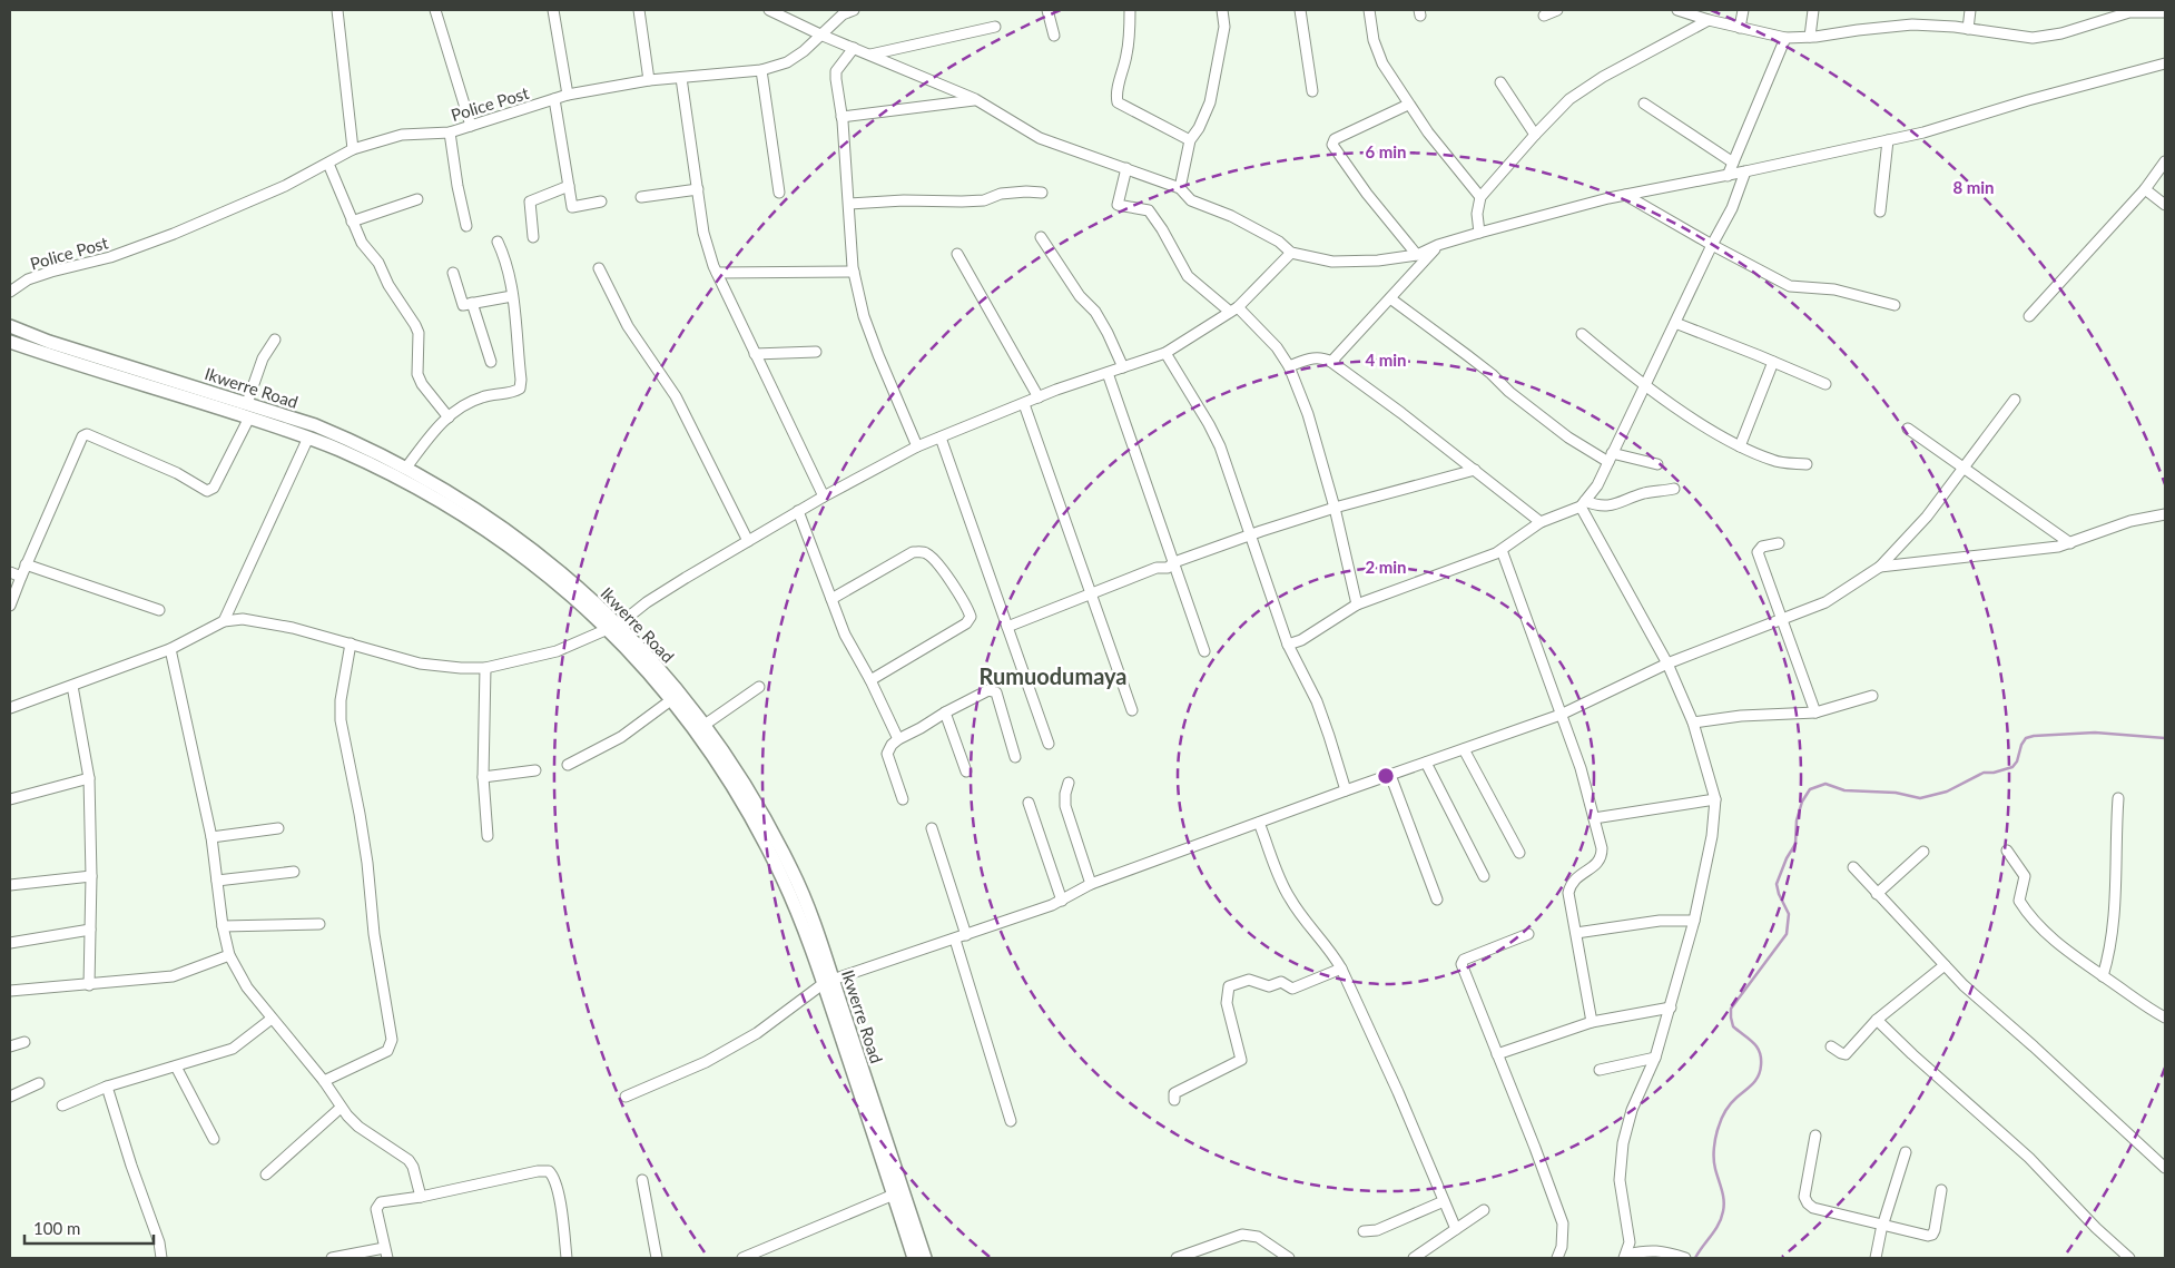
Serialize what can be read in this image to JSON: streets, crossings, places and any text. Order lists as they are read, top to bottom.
{
  "streets": {
    "main road": ["Ikwerre Road"],
    "street": ["Police Post"]
  },
  "districts": ["Rumuodumaya"],
  "scale_bar": "100 m",
  "rings": [
    "6 min",
    "8 min",
    "4 min",
    "2 min"
  ]
}
